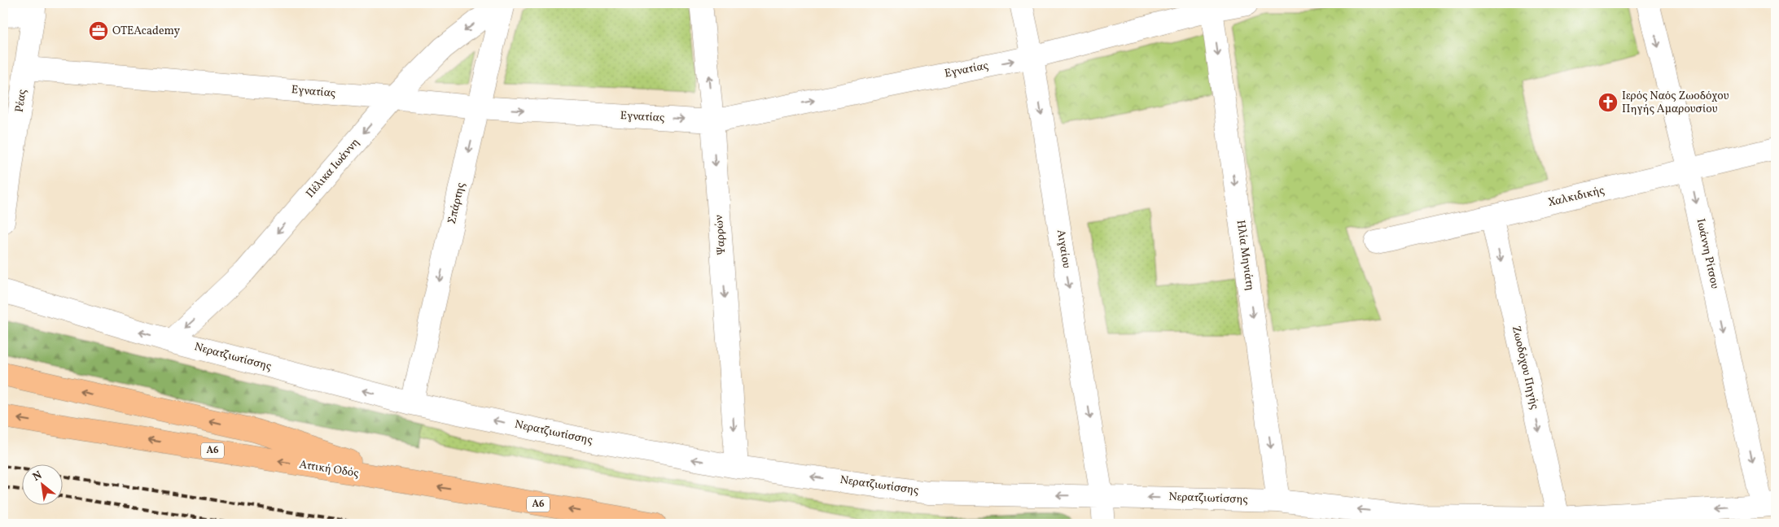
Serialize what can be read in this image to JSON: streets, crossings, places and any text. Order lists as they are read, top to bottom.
{
  "streets": {
    "highway": ["Α6", "Αττική Οδός"],
    "street": [
      "Εγνατίας",
      "Ρέας",
      "Πέλικα Ιωάννη",
      "Χαλκιδικής",
      "Σπάρτης",
      "Ψαρρών",
      "Αιγαίου",
      "Ιωάννη Ρίτσου",
      "Ηλία Μηνιάτη",
      "Νερατζιωτίσσης",
      "Ζωοδόχου Πηγής"
    ]
  },
  "crossings": [
    ["Εγνατίας", "Ρέας"],
    ["Εγνατίας", "Πέλικα Ιωάννη"],
    ["Εγνατίας", "Σπάρτης"],
    ["Εγνατίας", "Ψαρρών"],
    ["Εγνατίας", "Αιγαίου"],
    ["Εγνατίας", "Ηλία Μηνιάτη"],
    ["Πέλικα Ιωάννη", "Σπάρτης"],
    ["Πέλικα Ιωάννη", "Νερατζιωτίσσης"],
    ["Χαλκιδικής", "Ιωάννη Ρίτσου"],
    ["Χαλκιδικής", "Ζωοδόχου Πηγής"],
    ["Σπάρτης", "Νερατζιωτίσσης"],
    ["Ψαρρών", "Νερατζιωτίσσης"],
    ["Αιγαίου", "Νερατζιωτίσσης"],
    ["Ιωάννη Ρίτσου", "Νερατζιωτίσσης"],
    ["Ηλία Μηνιάτη", "Νερατζιωτίσσης"],
    ["Νερατζιωτίσσης", "Ζωοδόχου Πηγής"]
  ],
  "one_way": [
    "Εγνατίας",
    "Πέλικα Ιωάννη",
    "Σπάρτης",
    "Αιγαίου",
    "Ιωάννη Ρίτσου",
    "Ηλία Μηνιάτη",
    "Νερατζιωτίσσης",
    "Ζωοδόχου Πηγής"
  ],
  "places": {
    "office": ["OTEAcademy"],
    "church": ["Ιερός Ναός Ζωοδόχου Πηγής Αμαρουσίου"]
  },
  "north": "top left"
}
